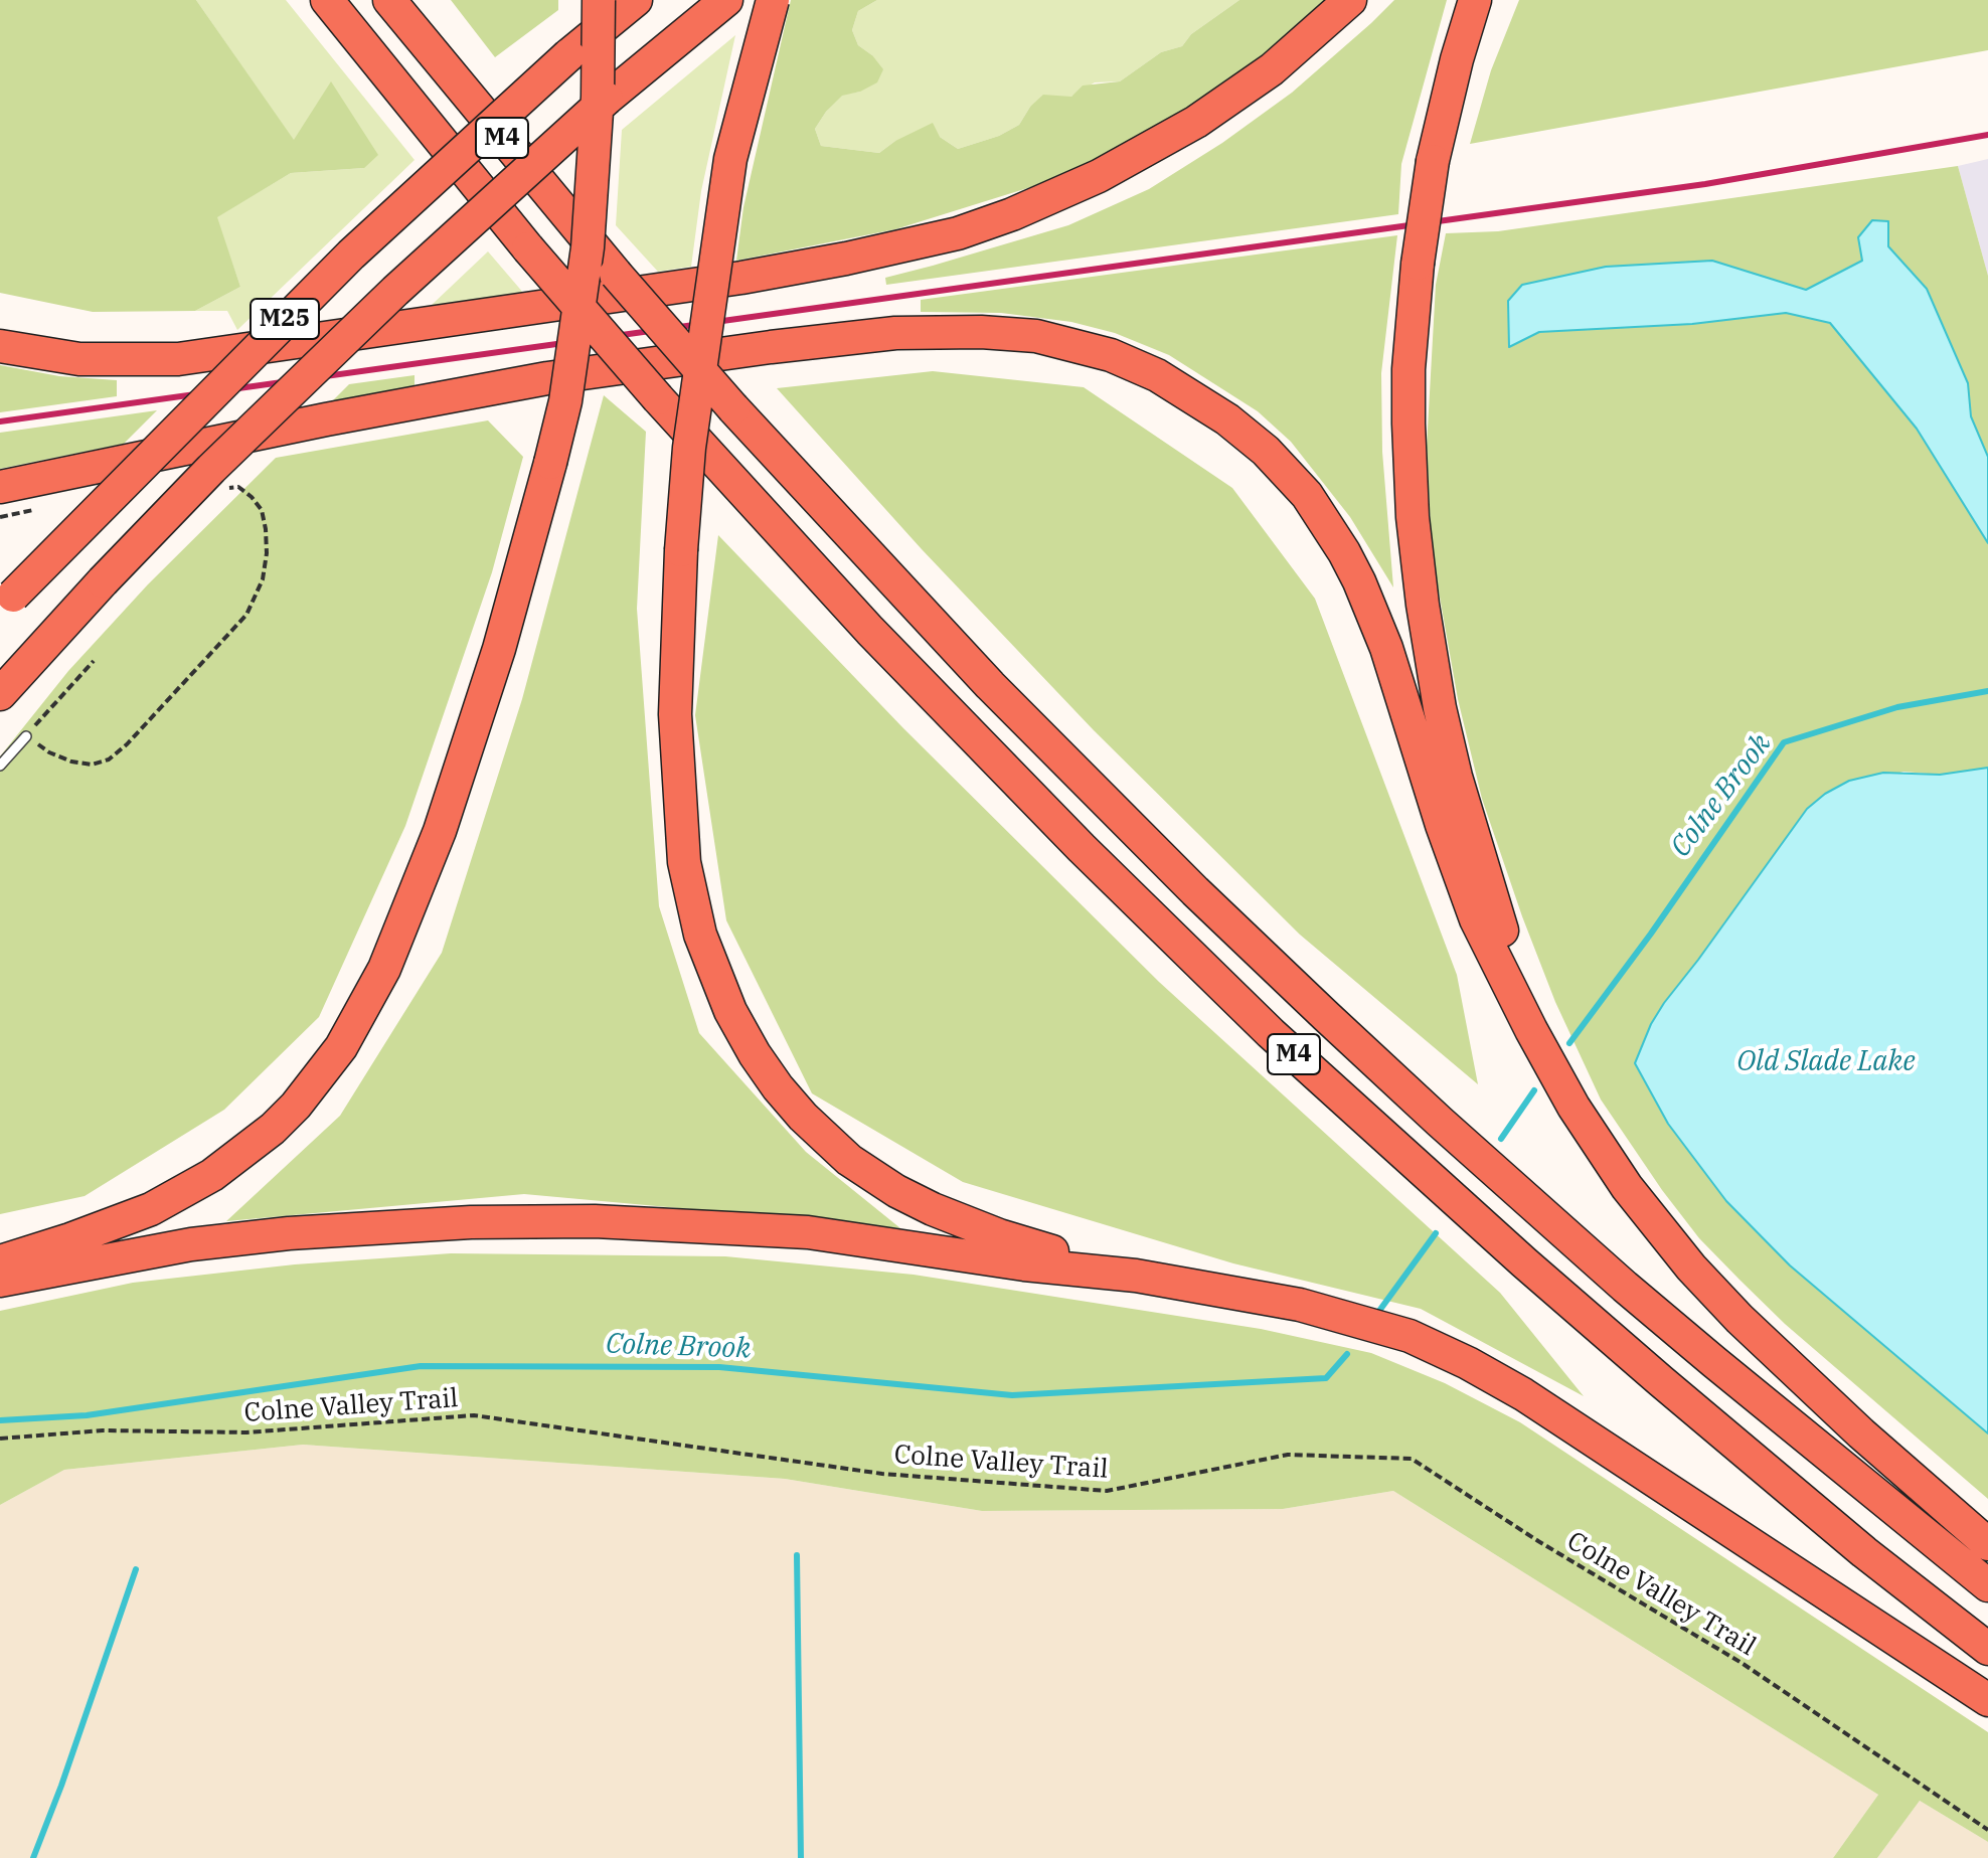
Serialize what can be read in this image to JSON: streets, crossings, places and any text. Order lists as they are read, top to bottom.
{
  "streets": {
    "highway": ["M4", "M25"],
    "path": ["Colne Valley Trail"]
  },
  "water": ["Colne Brook", "Old Slade Lake"]
}
